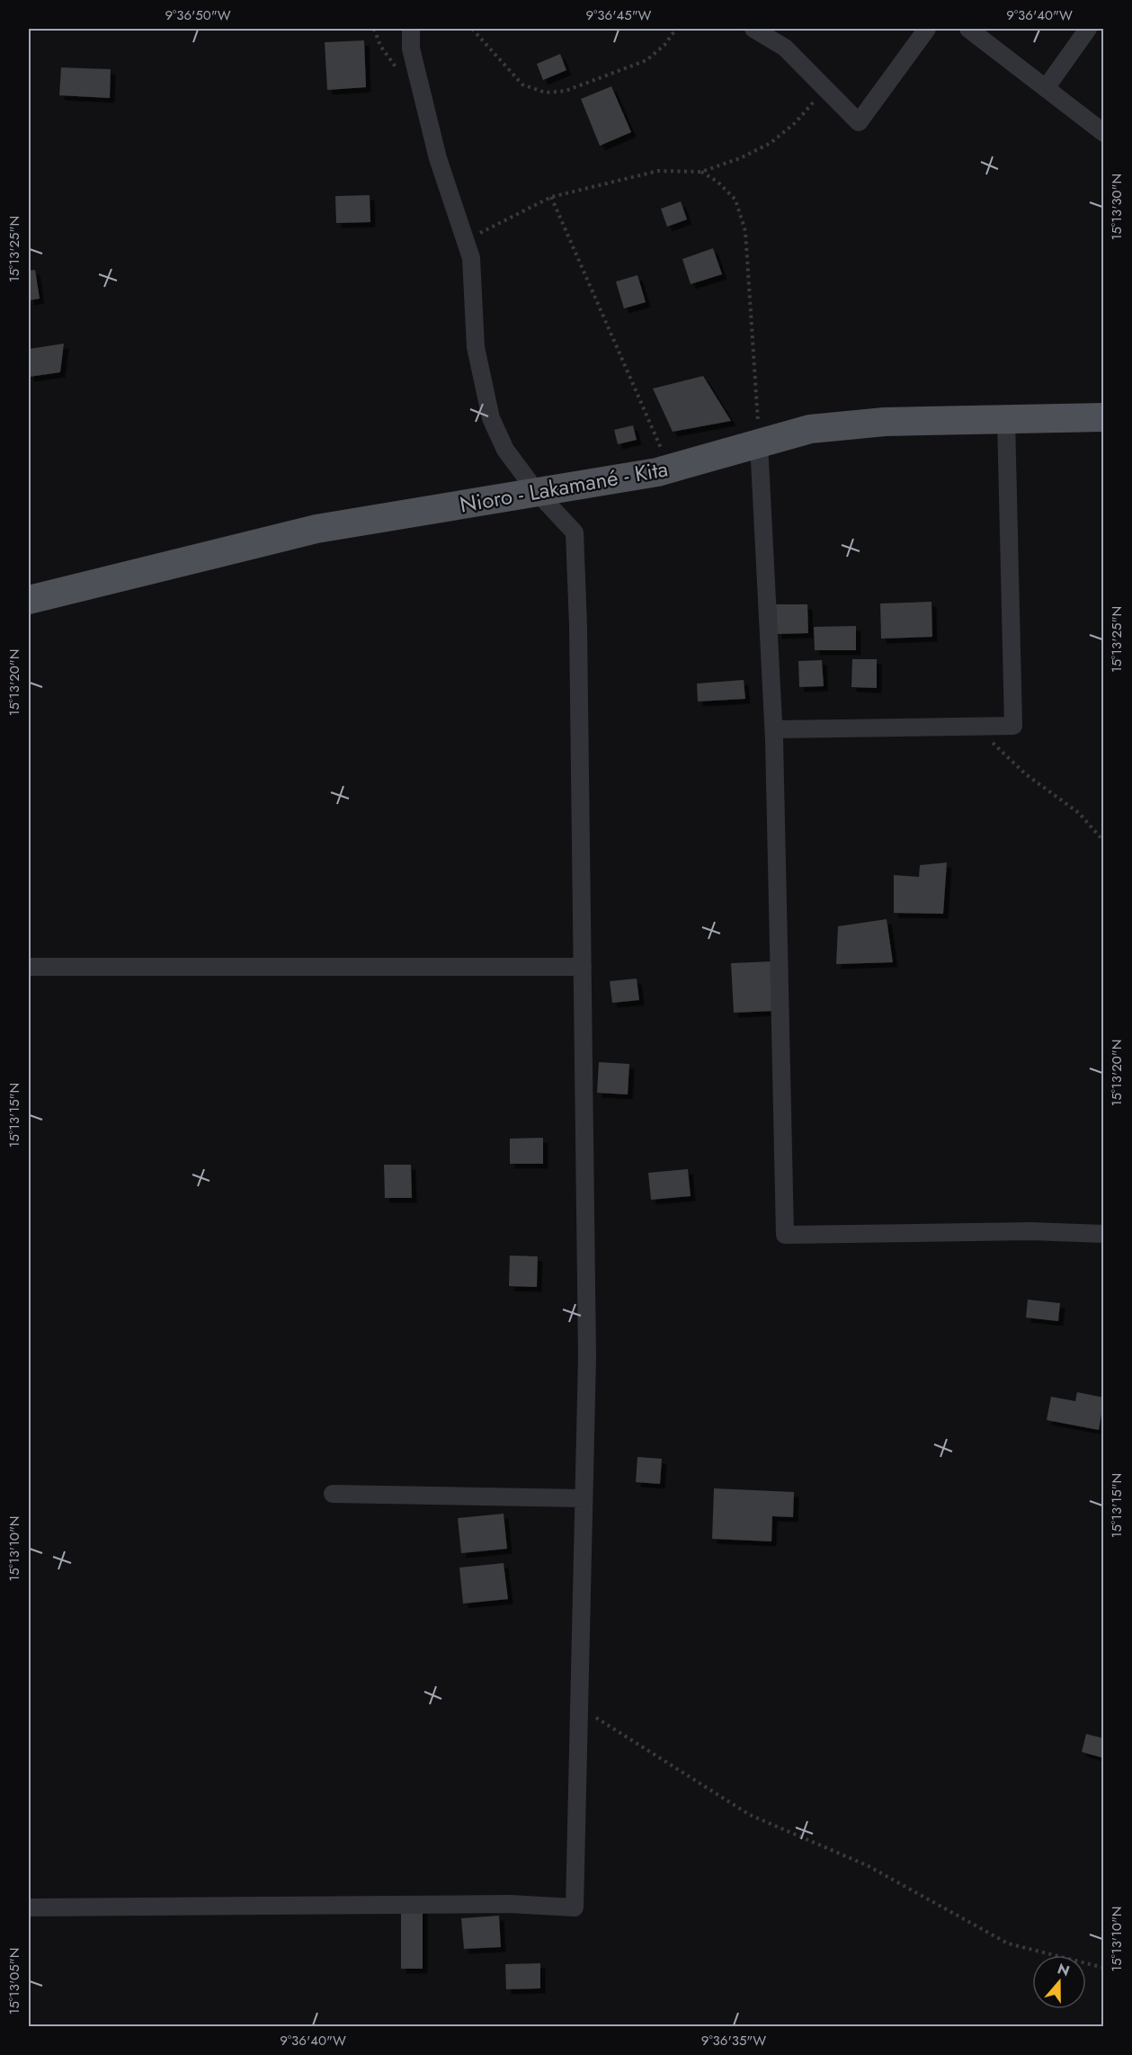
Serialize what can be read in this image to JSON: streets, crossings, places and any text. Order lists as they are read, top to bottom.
{
  "streets": {
    "main road": ["Nioro - Lakamané - Kita"]
  },
  "north": "top",
  "coordinates": [
    "9°36'50\"W",
    "9°36'45\"W",
    "9°36'40\"W",
    "15°13'30\"N",
    "15°13'25\"N",
    "15°13'20\"N",
    "15°13'15\"N",
    "15°13'10\"N",
    "15°13'05\"N",
    "9°36'35\"W"
  ]
}
